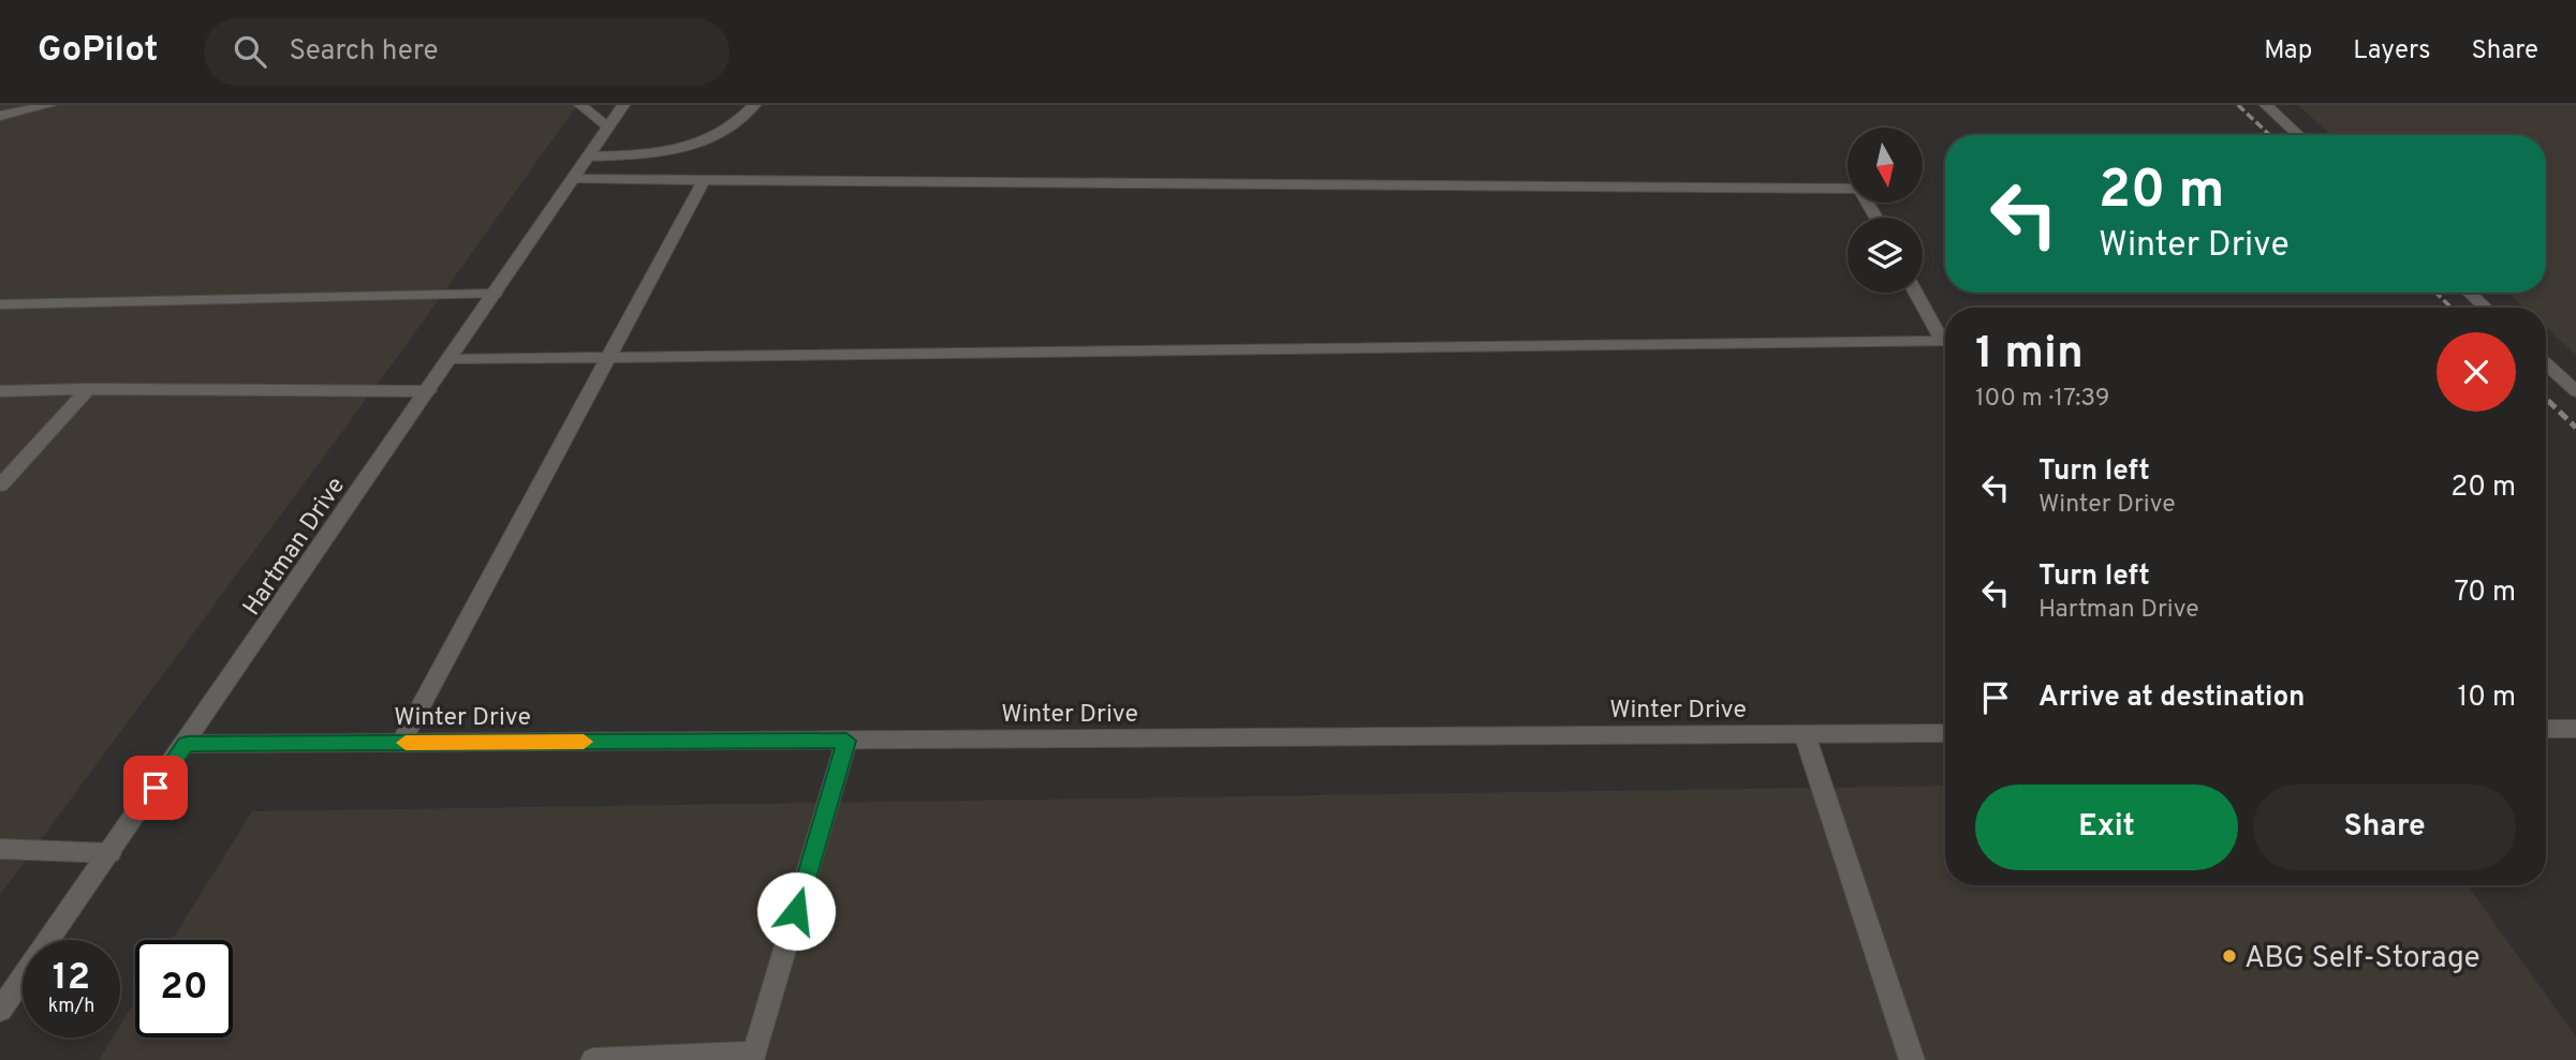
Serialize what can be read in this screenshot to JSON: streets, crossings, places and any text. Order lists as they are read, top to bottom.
{
  "streets": {
    "street": ["Hartman Drive", "Winter Drive"]
  },
  "crossings": [
    ["Hartman Drive", "Winter Drive"]
  ],
  "places": ["ABG Self-Storage"],
  "north": "bottom",
  "page": {
    "header": "GoPilot",
    "search": "Search here",
    "nav": ["Map", "Layers", "Share"],
    "turn": ["20 m", "Winter Drive"],
    "heading": ["1 min", "100 m · 17:39"],
    "list": [
      {
        "name": "Turn left",
        "note": "Winter Drive",
        "value": "20 m"
      },
      {
        "name": "Turn left",
        "note": "Hartman Drive",
        "value": "70 m"
      },
      {
        "name": "Arrive at destination",
        "value": "10 m"
      }
    ],
    "buttons": ["Exit", "Share"],
    "speed": "12 km/h",
    "limit": "20"
  }
}
